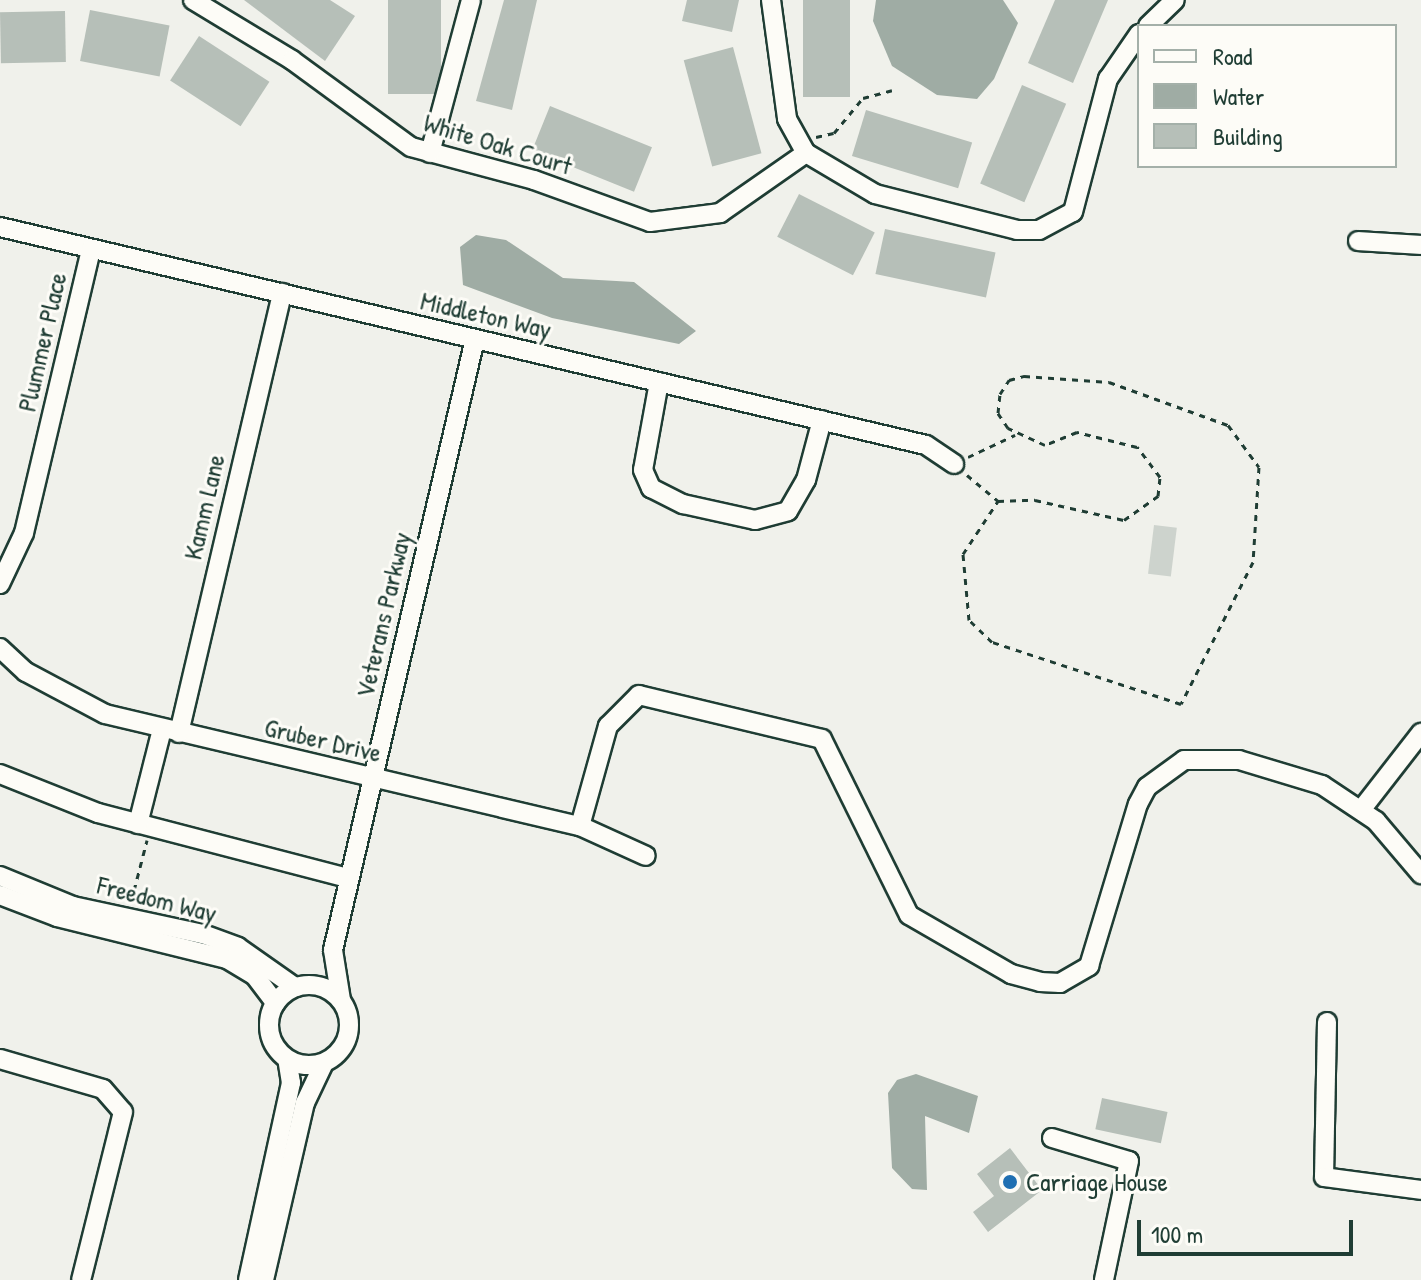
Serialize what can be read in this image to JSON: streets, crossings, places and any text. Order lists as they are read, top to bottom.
{
  "streets": {
    "street": [
      "White Oak Court",
      "Middleton Way",
      "Plummer Place",
      "Kamm Lane",
      "Veterans Parkway",
      "Gruber Drive",
      "Freedom Way"
    ]
  },
  "crossings": [
    ["Middleton Way", "Plummer Place"],
    ["Middleton Way", "Kamm Lane"],
    ["Middleton Way", "Veterans Parkway"],
    ["Kamm Lane", "Gruber Drive"],
    ["Veterans Parkway", "Gruber Drive"],
    ["Veterans Parkway", "Freedom Way"]
  ],
  "places": ["Carriage House"],
  "legend": ["Road", "Water", "Building"],
  "scale_bar": "100 m"
}
